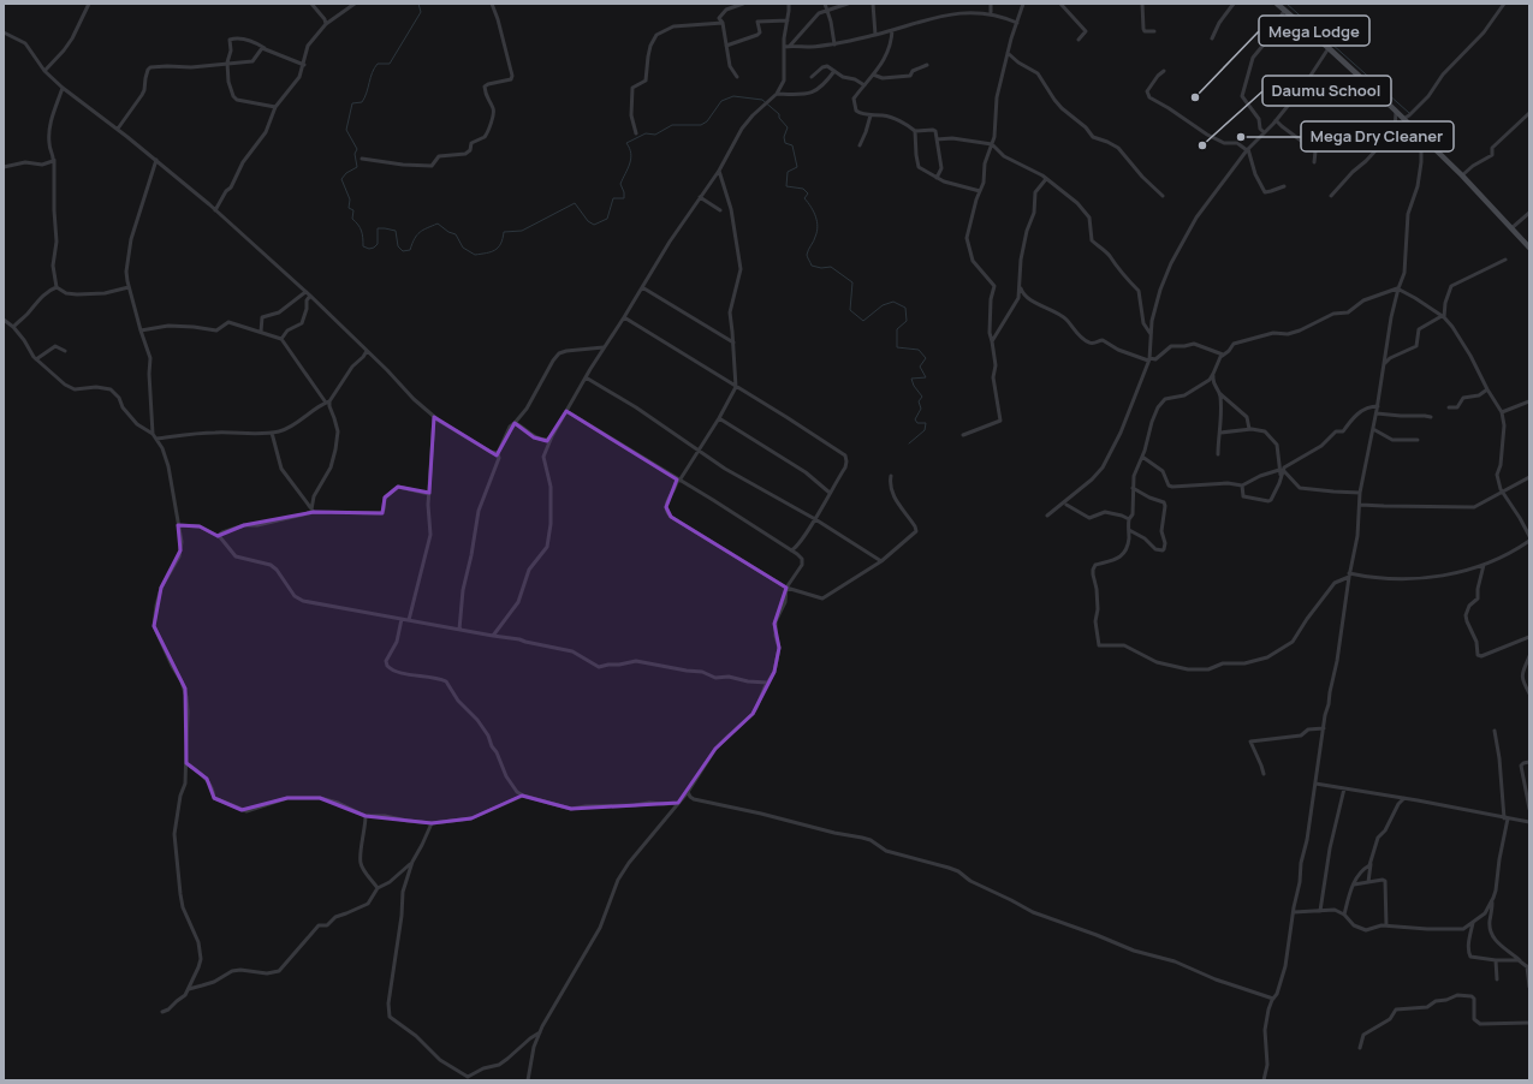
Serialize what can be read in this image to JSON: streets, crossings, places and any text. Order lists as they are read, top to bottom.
{
  "places": ["Mega Lodge", "Mega Dry Cleaner", "Daumu School"]
}
